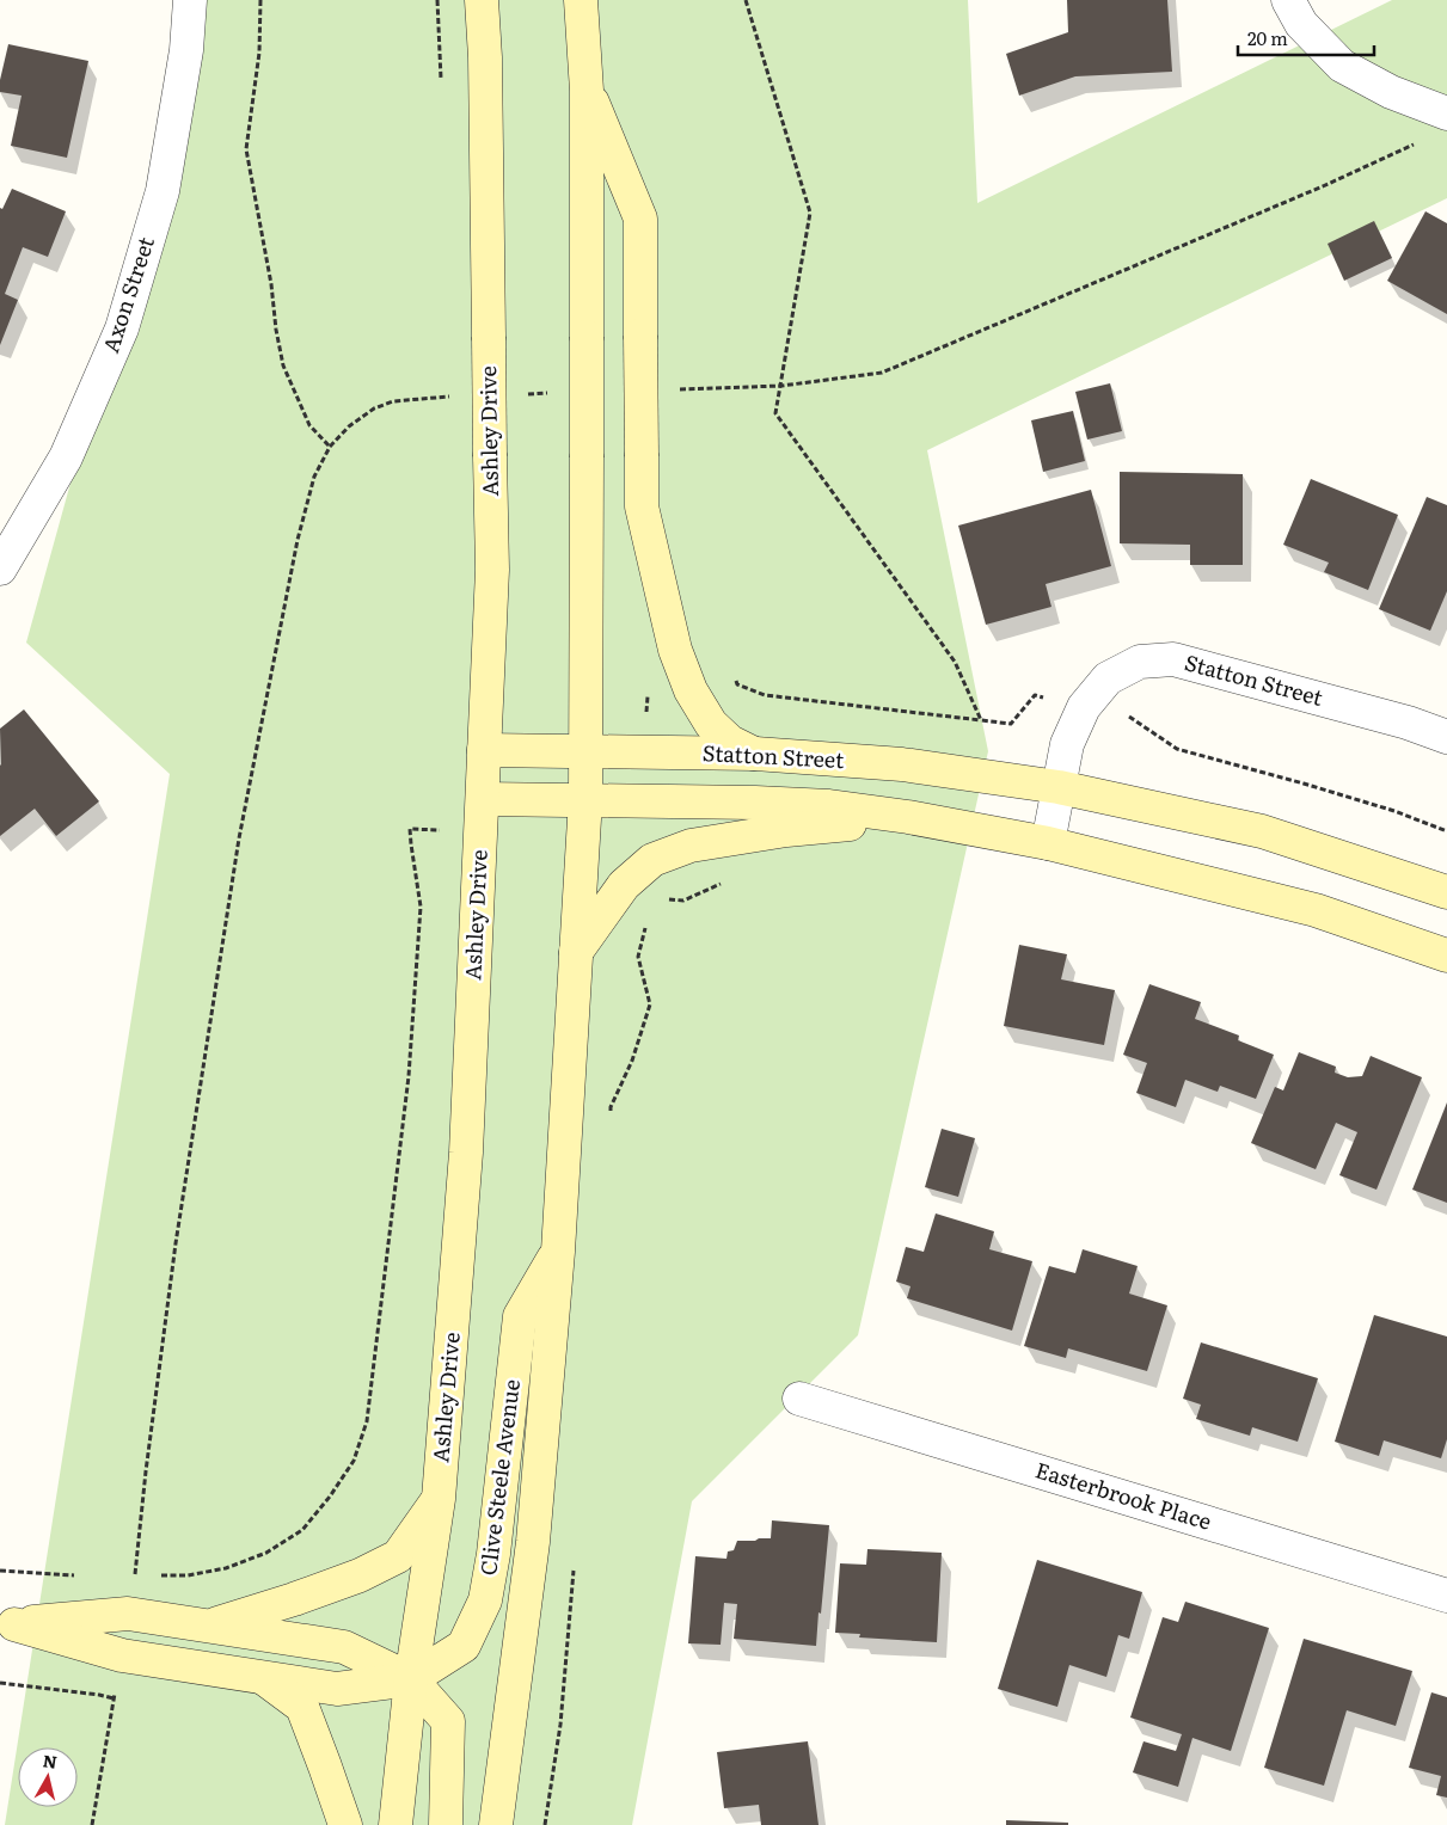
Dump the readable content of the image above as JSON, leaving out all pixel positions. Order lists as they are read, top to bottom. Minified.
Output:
{"streets":{"main road":["Ashley Drive","Statton Street","Clive Steele Avenue"],"street":["Axon Street","Easterbrook Place"]},"crossings":[["Ashley Drive","Statton Street"],["Ashley Drive","Clive Steele Avenue"]],"scale_bar":"20 m","north":"top"}
